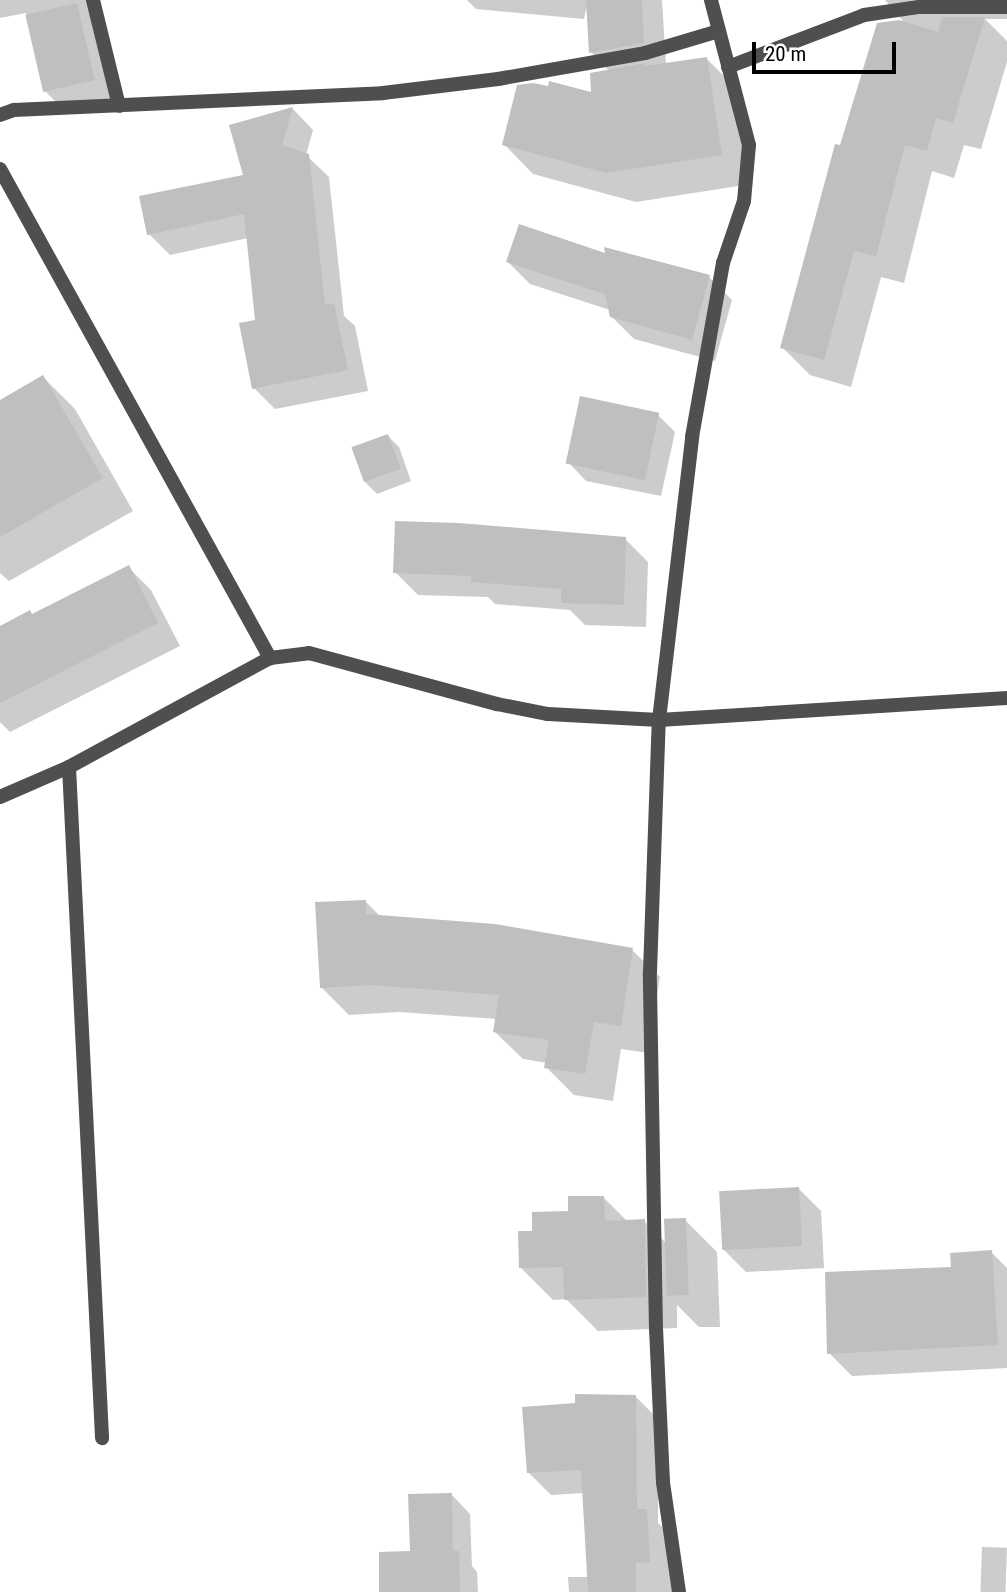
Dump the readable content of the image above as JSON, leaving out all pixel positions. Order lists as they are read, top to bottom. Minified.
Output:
{"scale_bar":"20 m"}
